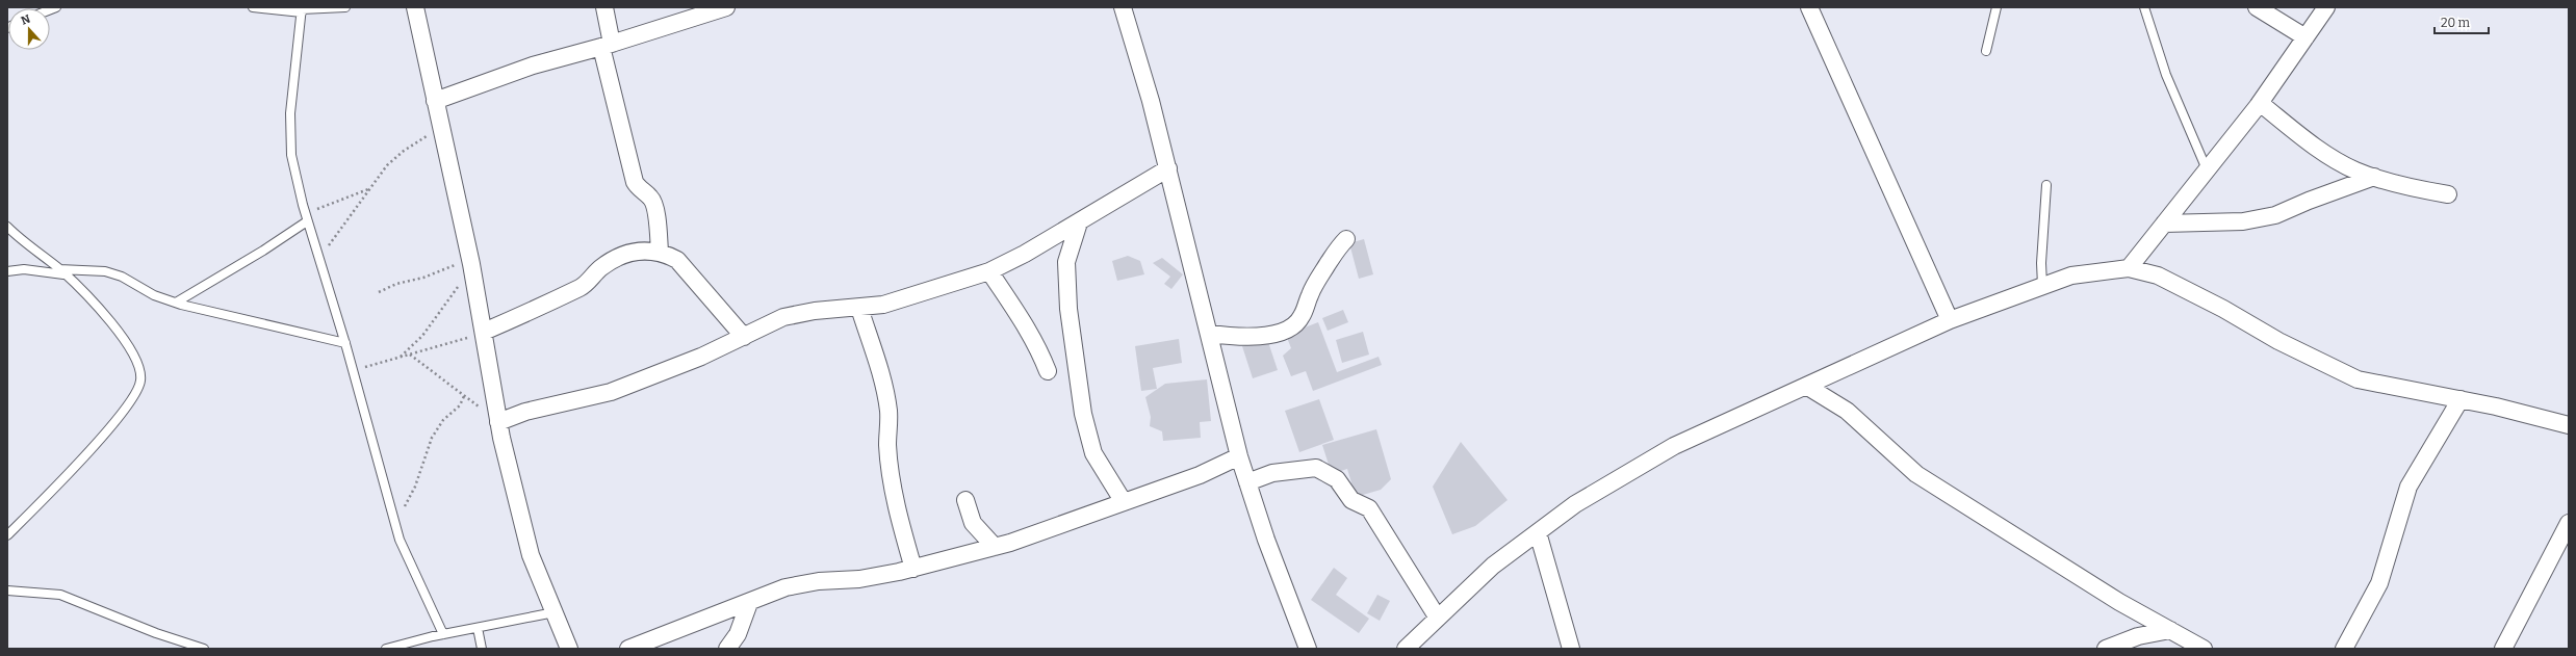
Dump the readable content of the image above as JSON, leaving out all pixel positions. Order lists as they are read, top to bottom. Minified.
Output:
{"scale_bar":"20 m","north":"top"}
